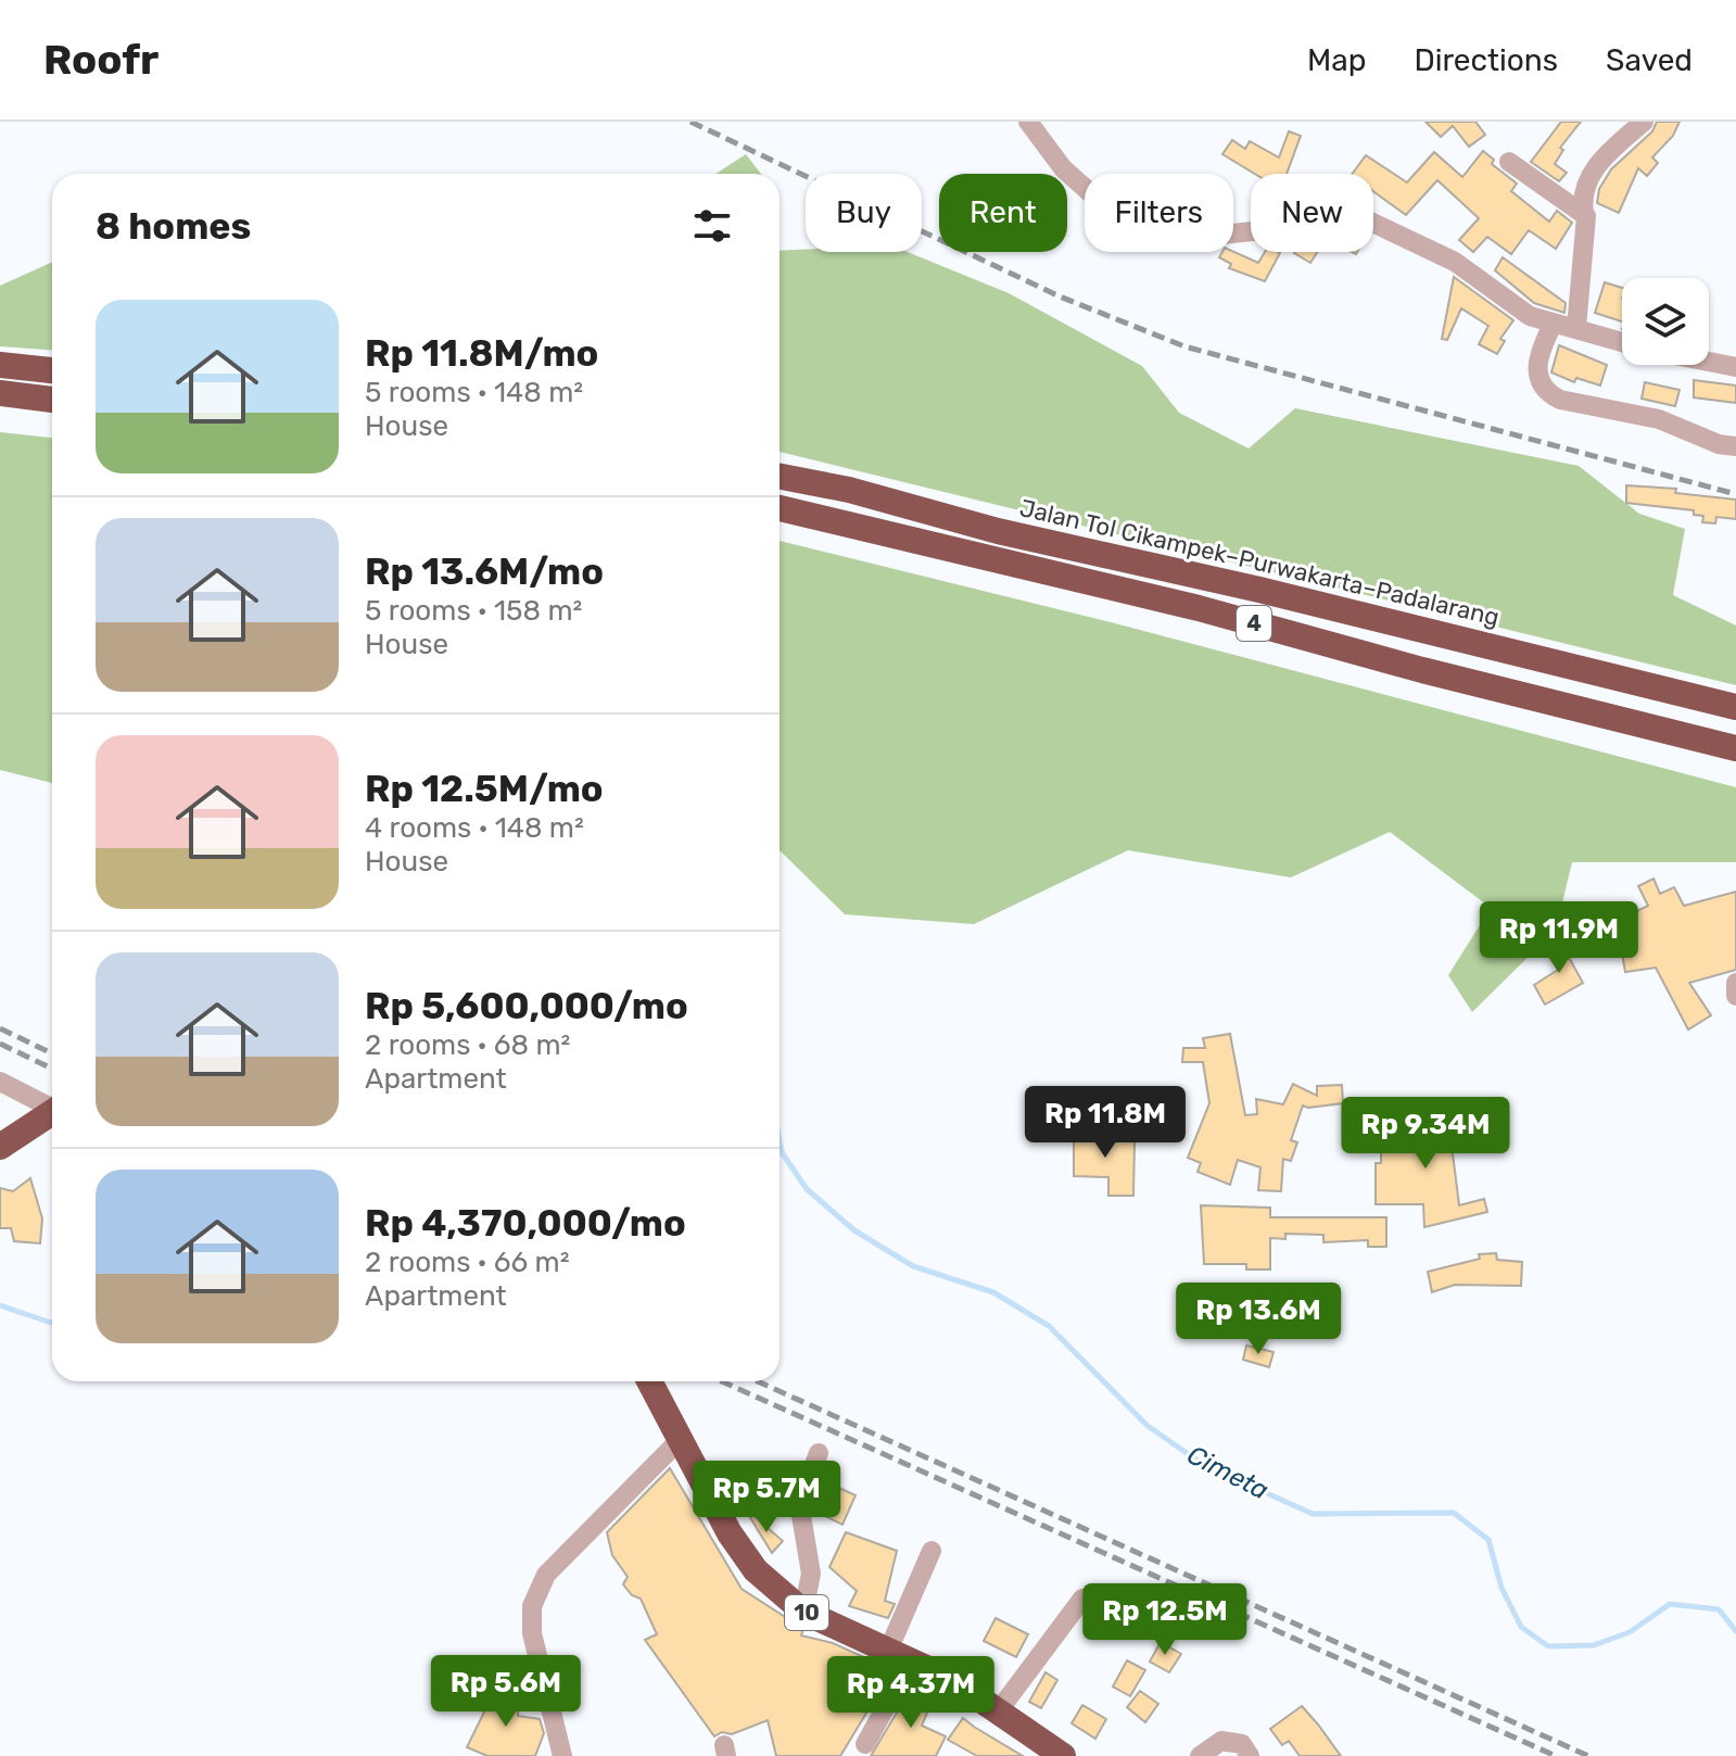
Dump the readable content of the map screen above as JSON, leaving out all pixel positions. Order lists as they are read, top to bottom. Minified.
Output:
{"streets":{"highway":["Jalan Tol Cikampek–Purwakarta–Padalarang","4","10"]},"water":["Cimeta"],"page":{"header":"Roofr","nav":["Map","Directions","Saved"],"chip":["Buy","Rent","Filters","New"],"heading":"8 homes","list":[{"name":"Rp 11.8M/mo","note":"5 rooms · 148 m² · House"},{"name":"Rp 13.6M/mo","note":"5 rooms · 158 m² · House"},{"name":"Rp 12.5M/mo","note":"4 rooms · 148 m² · House"},{"name":"Rp 5,600,000/mo","note":"2 rooms · 68 m² · Apartment"},{"name":"Rp 4,370,000/mo","note":"2 rooms · 66 m² · Apartment"}],"price":["Rp 11.9M","Rp 11.8M","Rp 9.34M","Rp 13.6M","Rp 5.7M","Rp 12.5M","Rp 5.6M","Rp 4.37M"]}}
